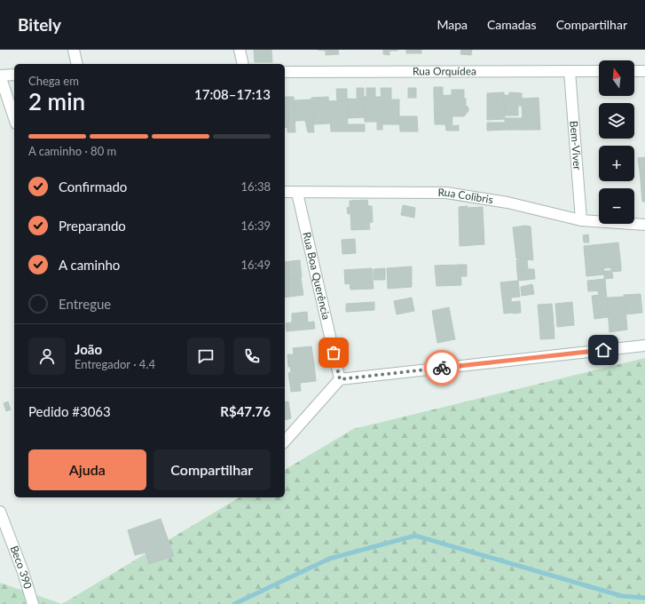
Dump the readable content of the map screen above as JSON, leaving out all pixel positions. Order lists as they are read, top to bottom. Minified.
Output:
{"streets":{"street":["Rua Orquídea","Bem-Viver","Rua Colibris","Rua Boa Querência","Beco 390"]},"crossings":[["Rua Orquídea","Bem-Viver"],["Bem-Viver","Rua Colibris"],["Rua Colibris","Rua Boa Querência"]],"north":"top","page":{"header":"Bitely","nav":["Mapa","Camadas","Compartilhar"],"map_buttons":["+","−"],"heading":["2 min","Chega em","17:08–17:13"],"panel":["João","Entregador · 4.4","Pedido #3063","R$47.76"],"bar":"A caminho · 80 m","list":[["Confirmado","16:38"],["Preparando","16:39"],["A caminho","16:49"],"Entregue"],"buttons":["Ajuda","Compartilhar"]}}
